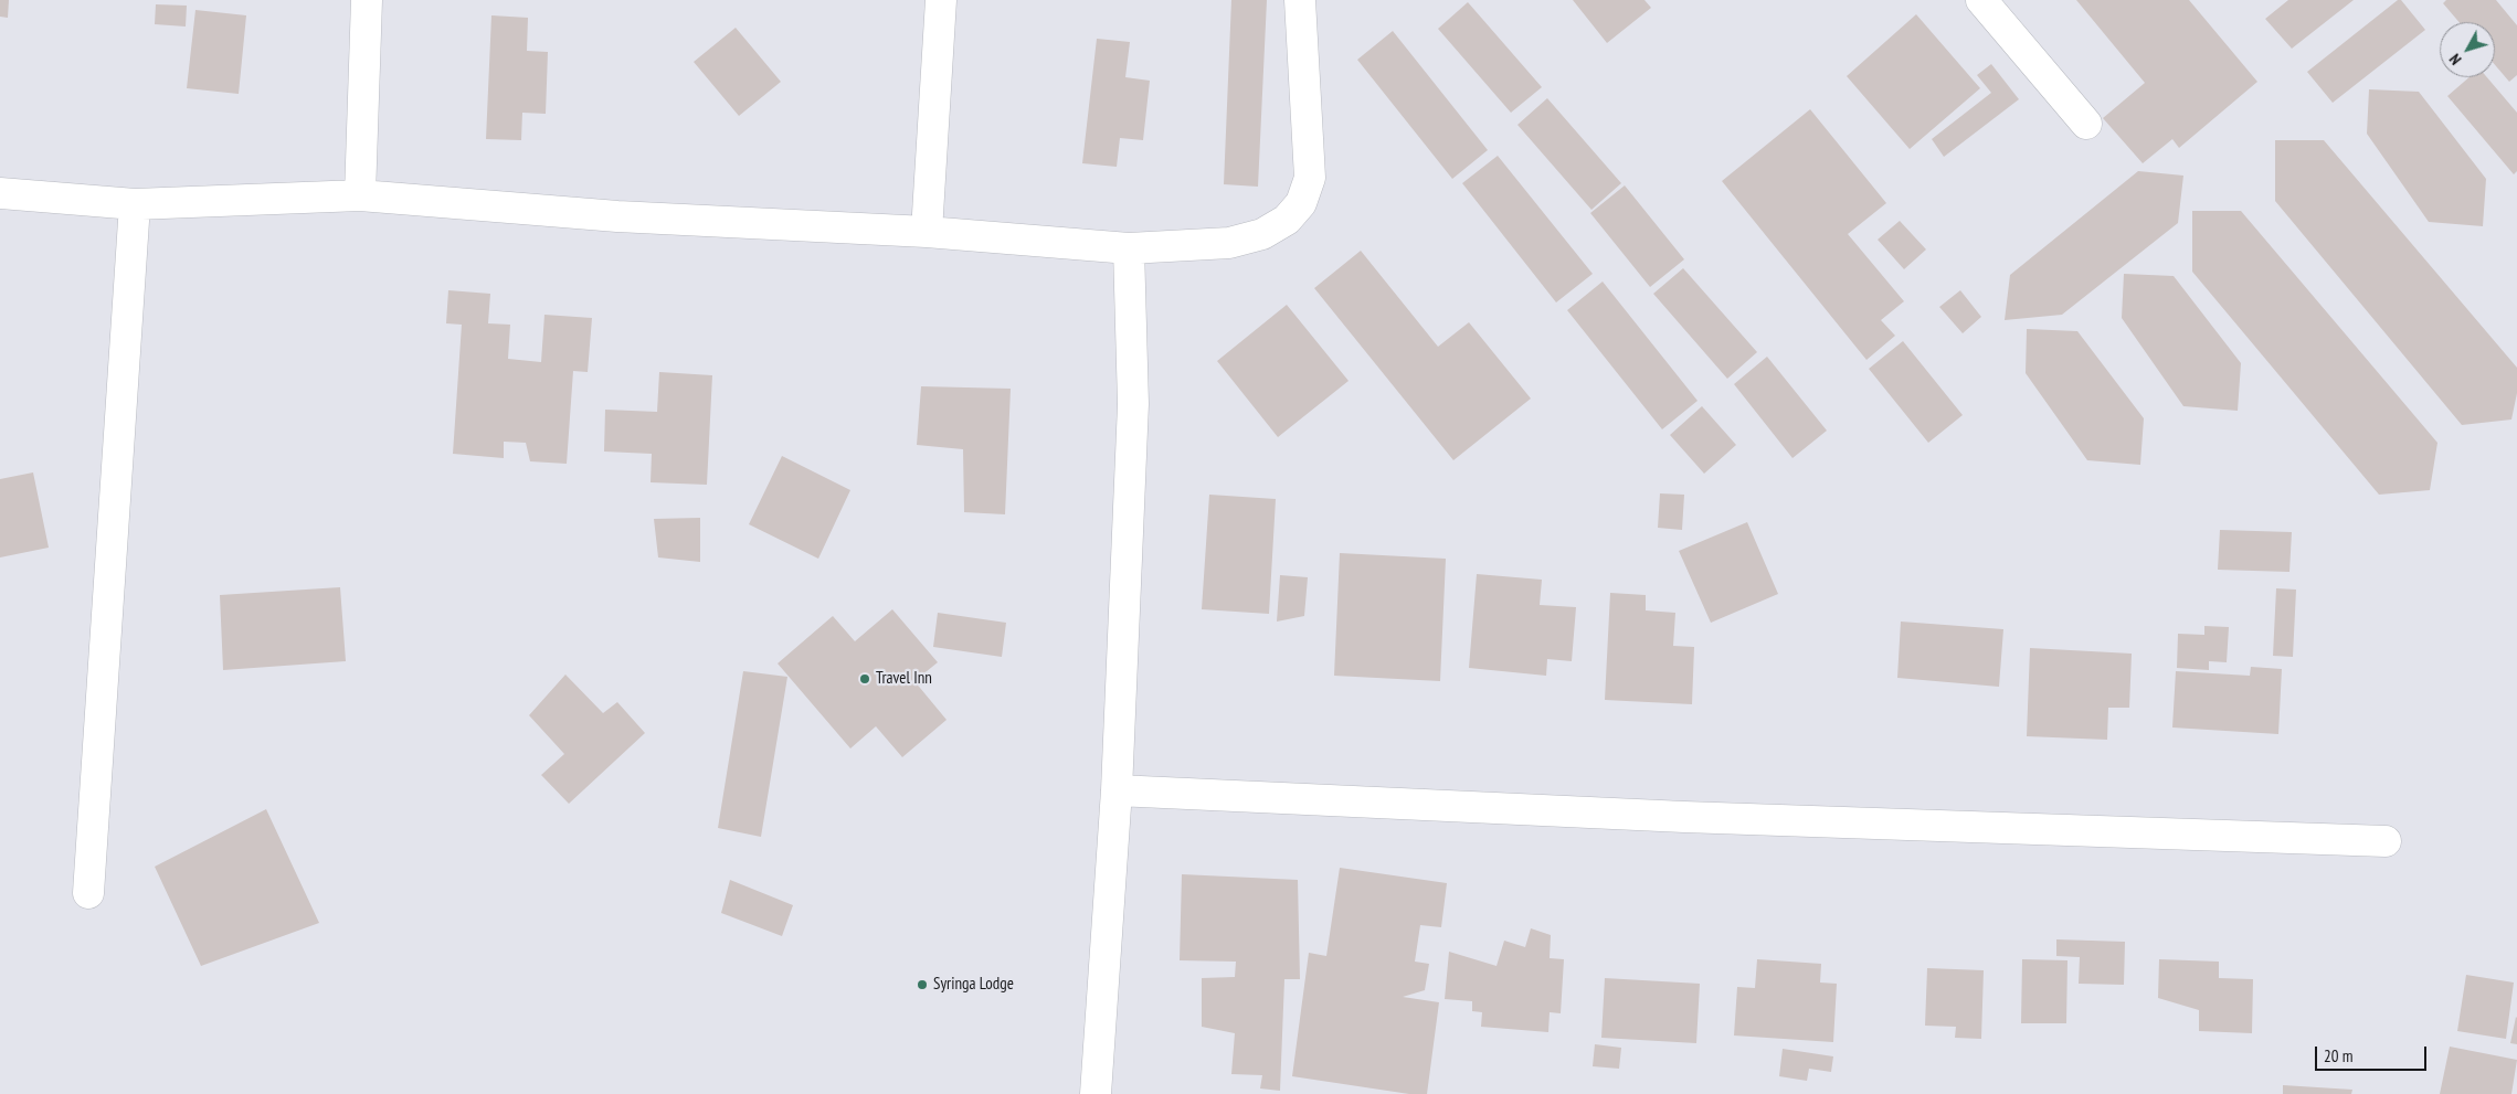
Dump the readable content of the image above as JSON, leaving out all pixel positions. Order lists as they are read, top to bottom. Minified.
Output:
{"places":["Travel Inn","Syringa Lodge"],"scale_bar":"20 m","north":"bottom left"}
